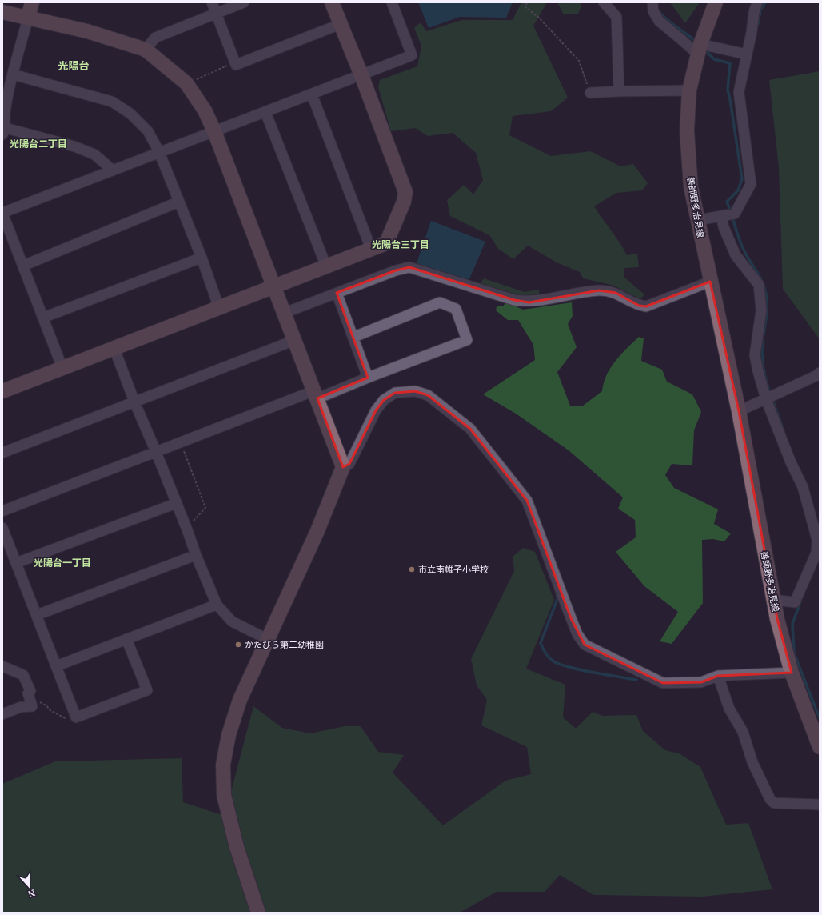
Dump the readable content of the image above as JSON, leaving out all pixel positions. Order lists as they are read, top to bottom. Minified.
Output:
{"streets":{"street":["善師野多治見線"]},"districts":["光陽台","光陽台二丁目","光陽台三丁目","光陽台一丁目"],"places":["市立南帷子小学校","かたびら第二幼稚園"],"north":"bottom"}
